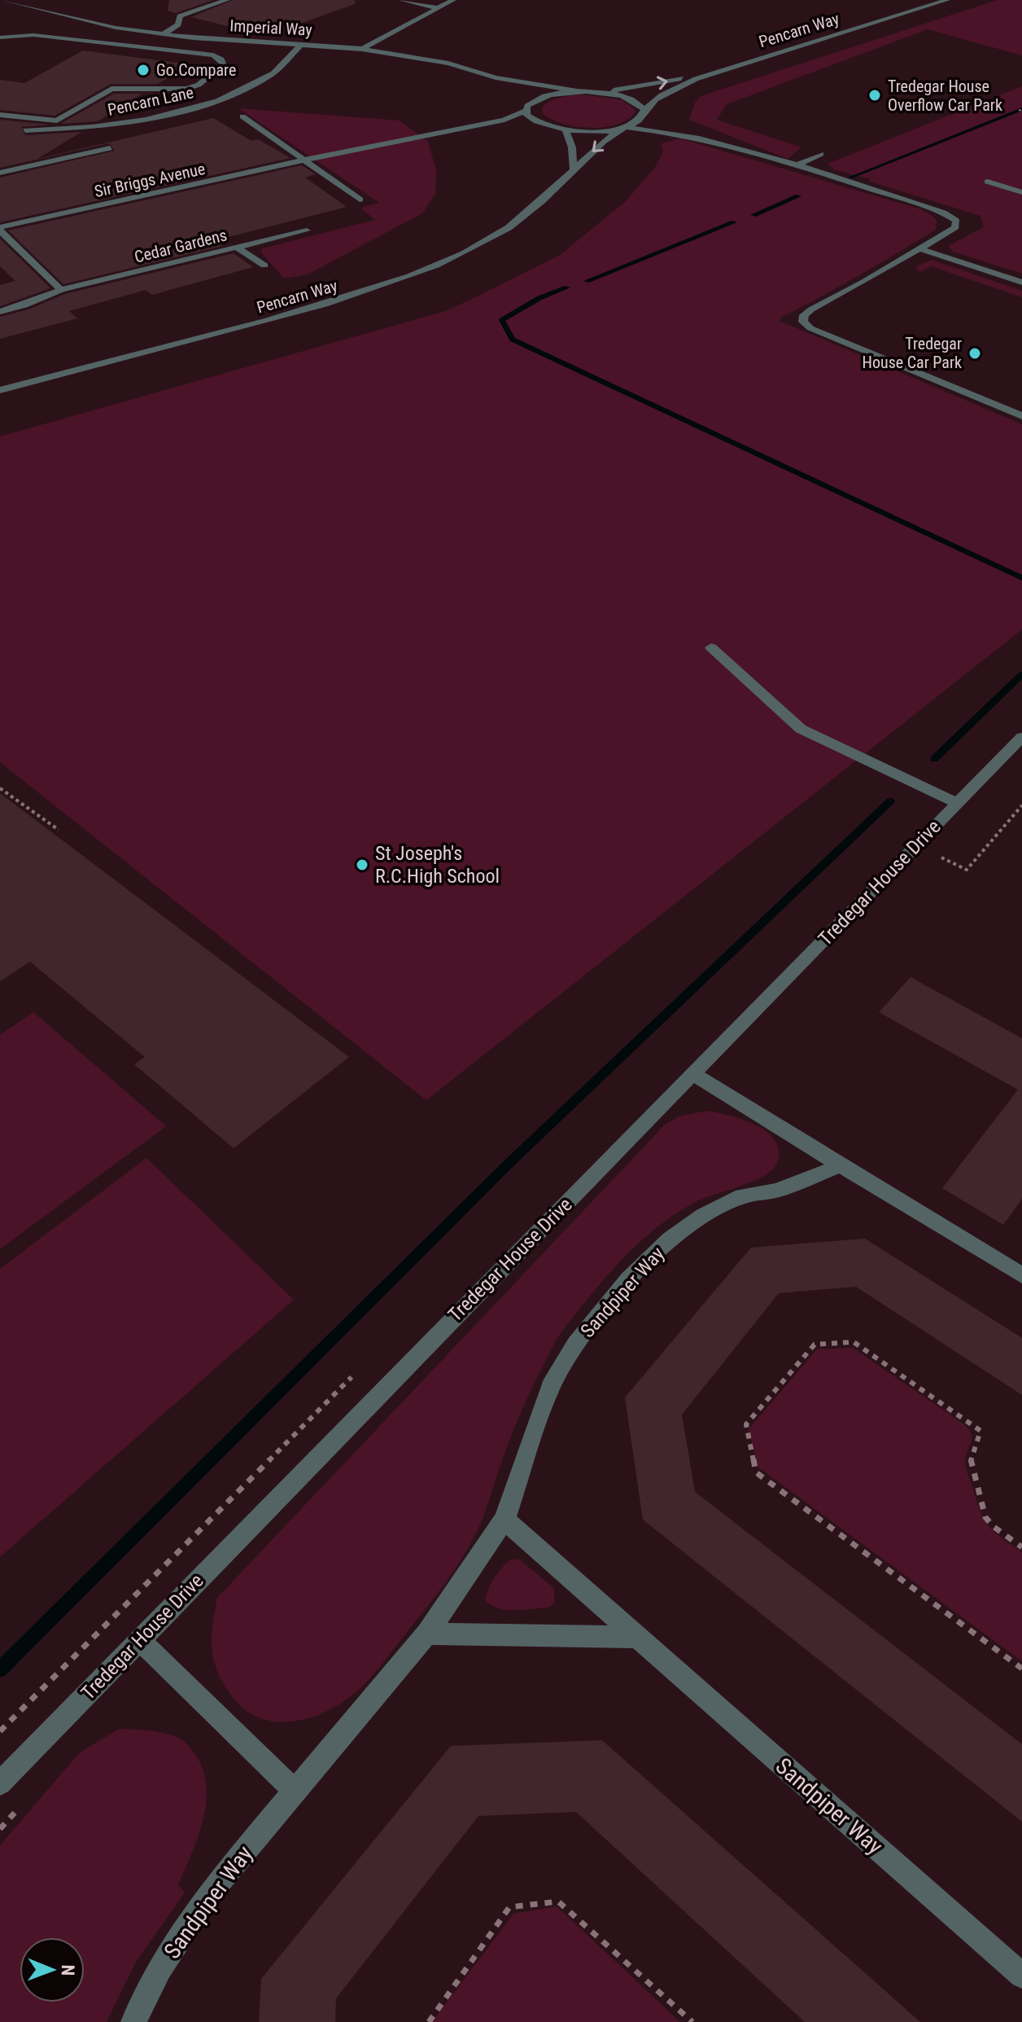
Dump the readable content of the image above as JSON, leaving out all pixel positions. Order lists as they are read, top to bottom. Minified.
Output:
{"streets":{"street":["Imperial Way","Pencarn Way","Pencarn Lane","Sir Briggs Avenue","Cedar Gardens","Tredegar House Drive","Sandpiper Way"]},"crossings":[["Imperial Way","Pencarn Lane"],["Imperial Way","Sir Briggs Avenue"],["Pencarn Way","Sir Briggs Avenue"]],"places":["Go.Compare","Tredegar House Overflow Car Park","Tredegar House Car Park","St Joseph's R.C.High School"],"north":"right"}
